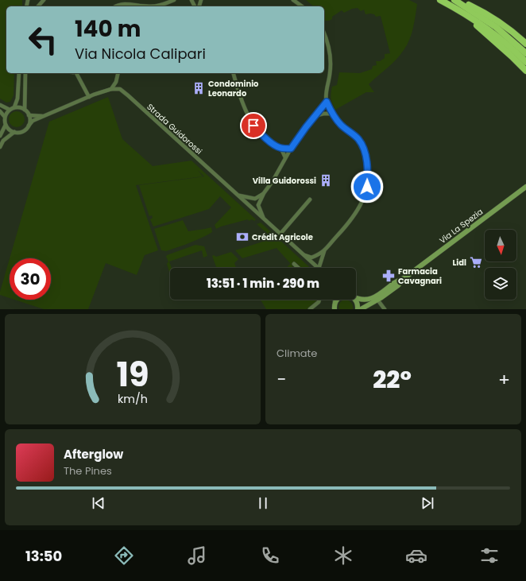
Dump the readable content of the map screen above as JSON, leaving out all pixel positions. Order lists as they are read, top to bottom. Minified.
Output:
{"streets":{"main road":["Via La Spezia"],"street":["Strada Guidorossi"]},"places":{"building":["Condominio Leonardo","Villa Guidorossi"],"bank":["Crédit Agricole"],"supermarket":["Lidl"],"pharmacy":["Farmacia Cavagnari"]},"north":"bottom","page":{"turn":["140 m","Via Nicola Calipari"],"limit":"30","trip":"13:51 · 1 min · 290 m","tile":"Climate","heat":["−","22°","+"],"song":["Afterglow","The Pines"],"tabs":"13:50","gauge":["19","km/h"]}}
